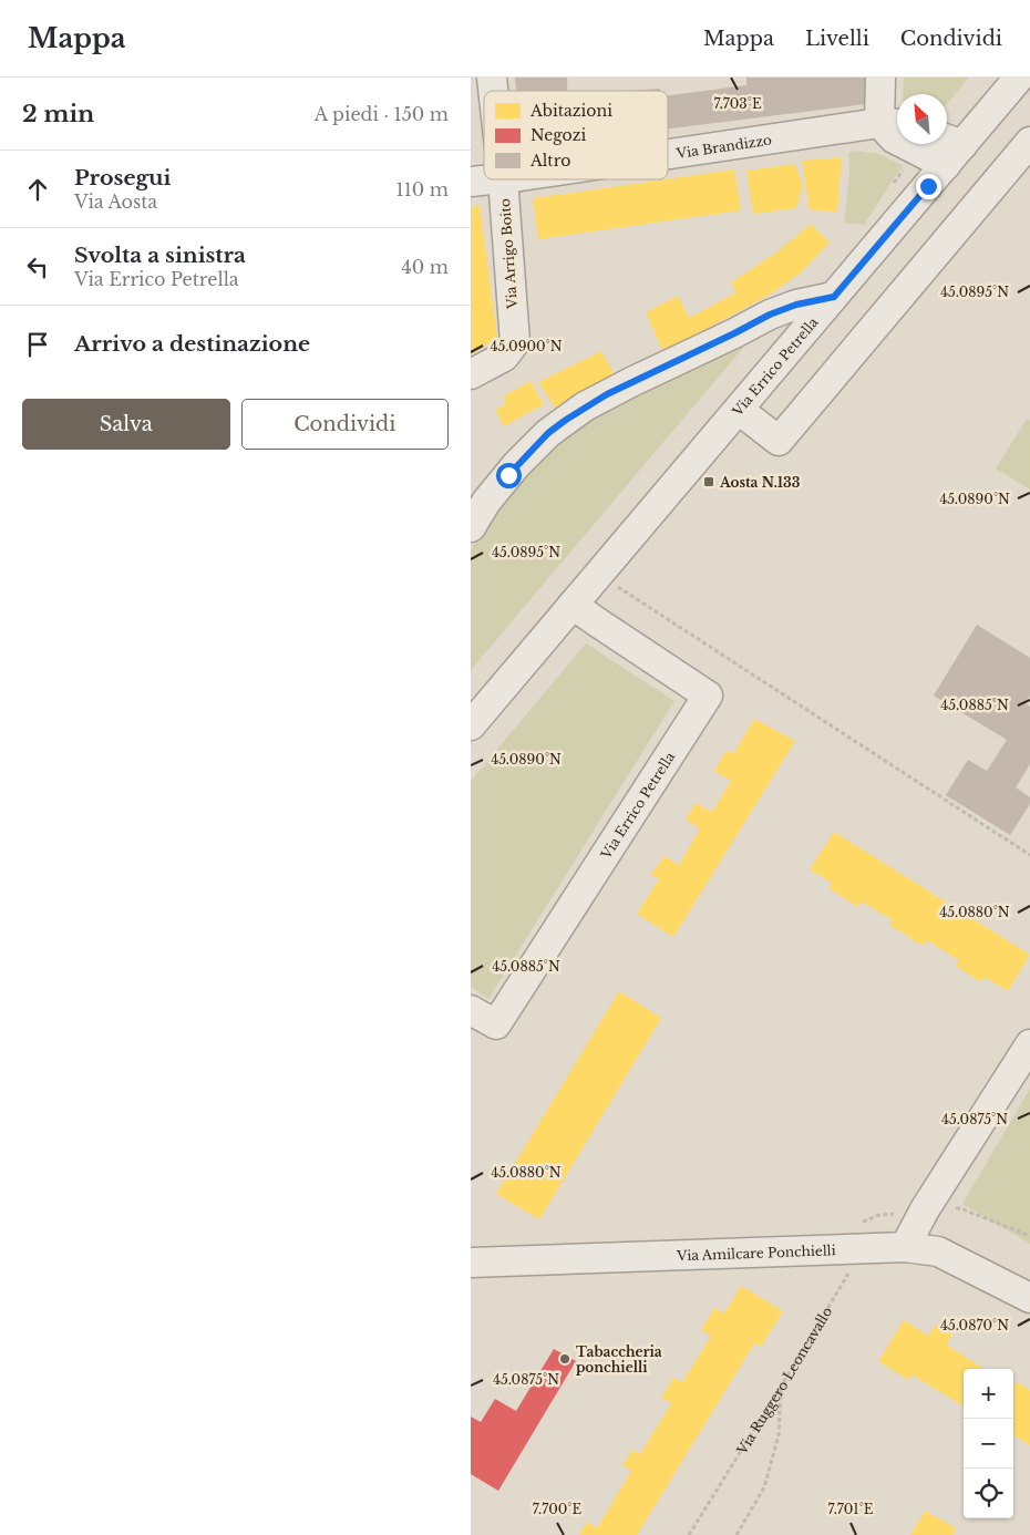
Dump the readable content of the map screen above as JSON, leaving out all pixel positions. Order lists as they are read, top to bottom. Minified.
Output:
{"streets":{"street":["Via Brandizzo","Via Arrigo Boito","Via Errico Petrella","Via Amilcare Ponchielli"],"path":["Via Ruggero Leoncavallo"]},"crossings":[["Via Amilcare Ponchielli","Via Ruggero Leoncavallo"]],"places":{"transit":["Aosta N.133"],"other":["Tabaccheria ponchielli"]},"legend":["Abitazioni","Negozi","Altro"],"north":"top left","page":{"header":"Mappa","nav":["Mappa","Livelli","Condividi"],"heading":["2 min","A piedi · 150 m"],"list":[["Prosegui","Via Aosta","110 m"],["Svolta a sinistra","Via Errico Petrella","40 m"],"Arrivo a destinazione"],"buttons":["Salva","Condividi"],"map_buttons":["+","−"]},"coordinates":["7.703°E","45.0895°N","45.0900°N","45.0890°N","45.0885°N","45.0880°N","45.0875°N","45.0870°N","7.700°E","7.701°E"]}
